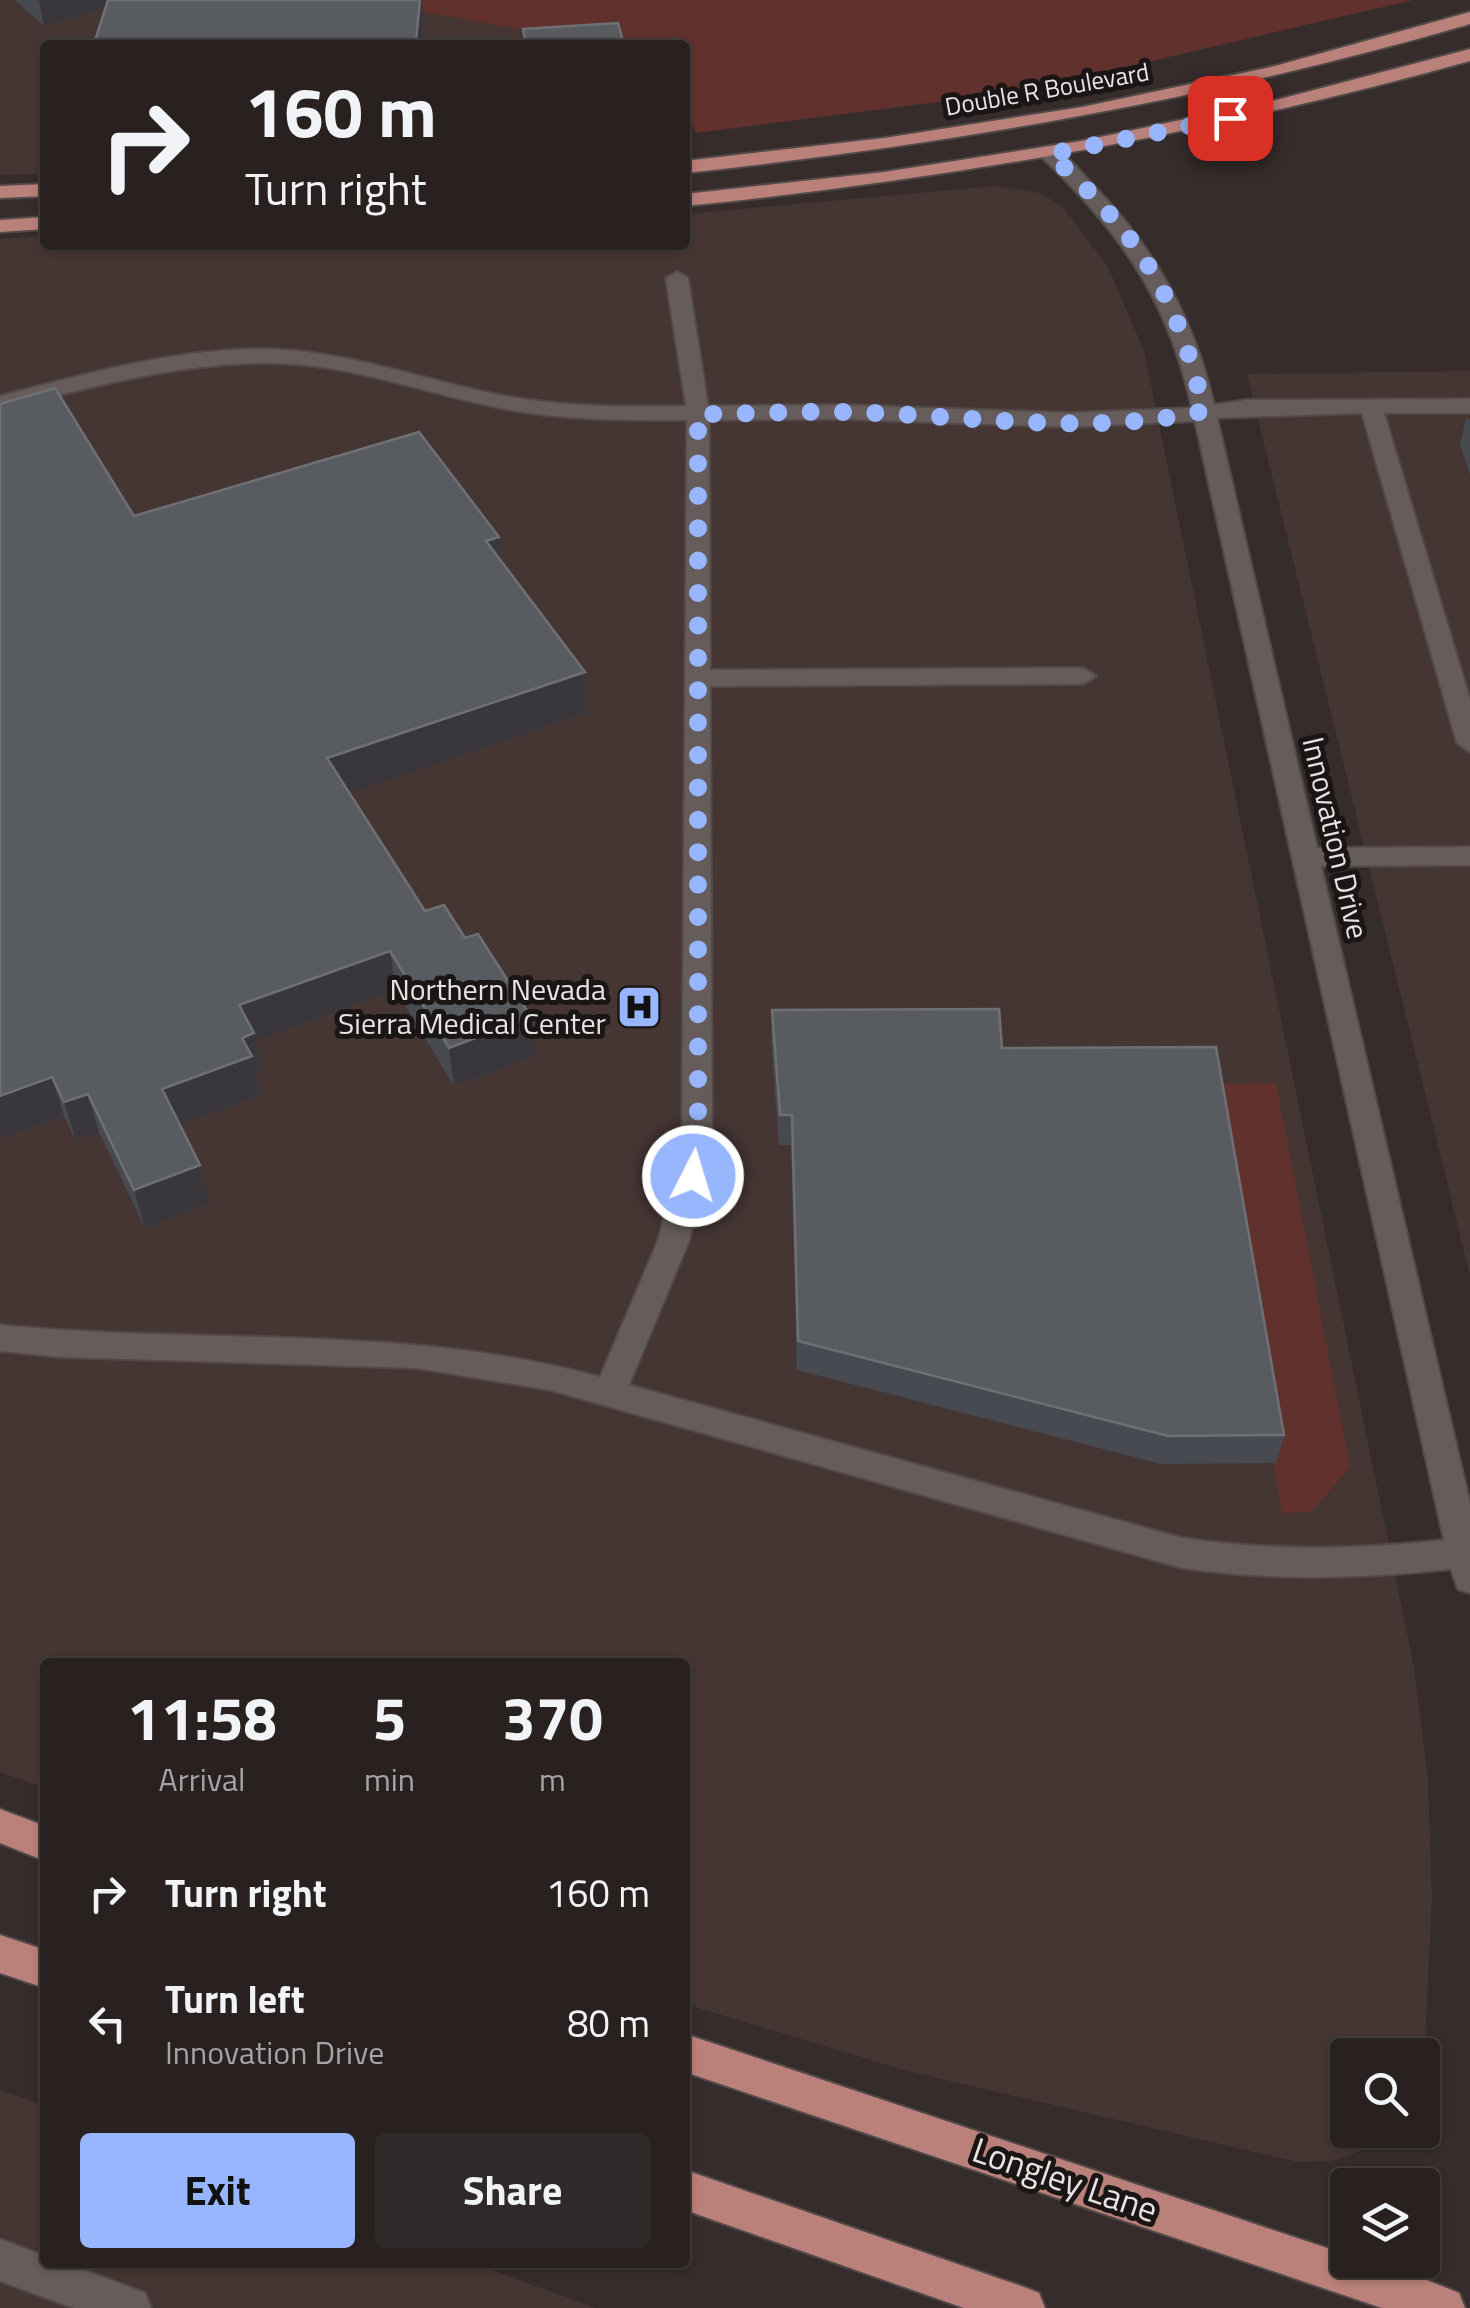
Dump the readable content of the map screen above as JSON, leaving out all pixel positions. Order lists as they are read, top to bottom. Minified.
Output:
{"streets":{"main road":["Double R Boulevard","Longley Lane"],"street":["Innovation Drive"]},"places":{"hospital":["Northern Nevada Sierra Medical Center"]},"page":{"turn":["160 m","Turn right"],"eta":["11:58","Arrival","5","min","370","m"],"list":[{"name":"Turn right","value":"160 m"},{"name":"Turn left","note":"Innovation Drive","value":"80 m"}],"buttons":["Exit","Share"]}}
